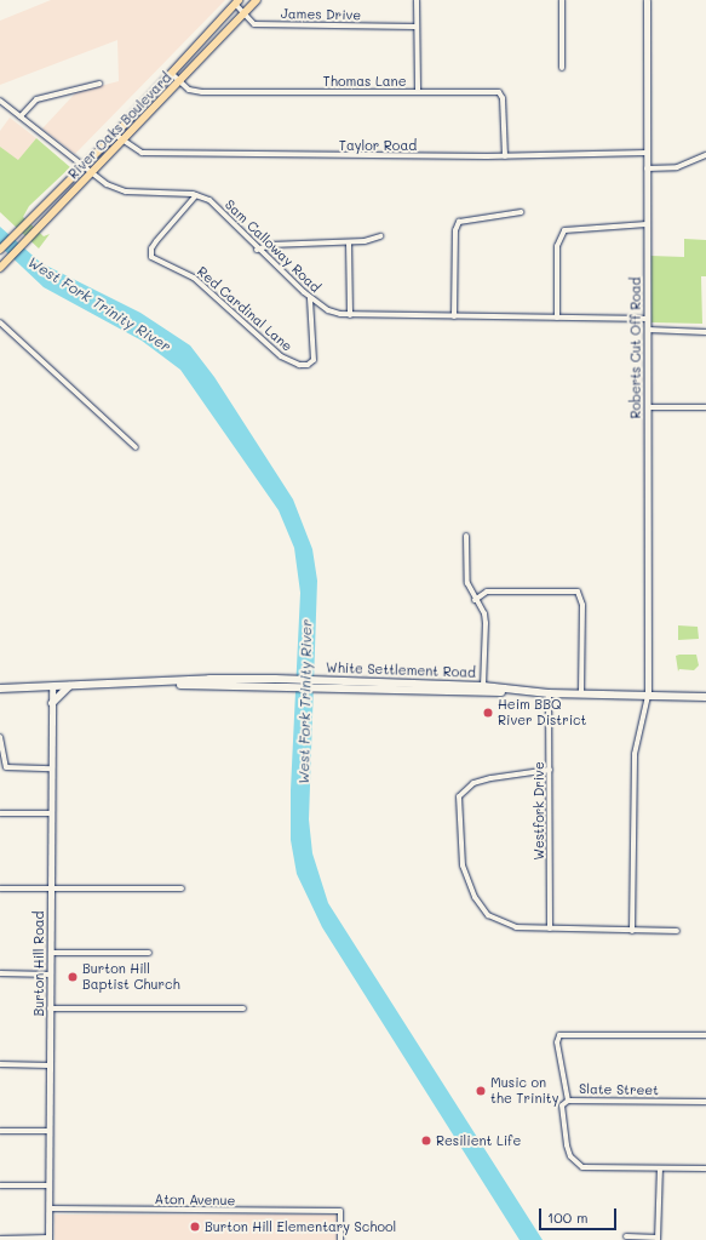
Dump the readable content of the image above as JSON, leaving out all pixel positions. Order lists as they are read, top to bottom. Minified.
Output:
{"streets":{"main road":["River Oaks Boulevard","White Settlement Road"],"street":["James Drive","Thomas Lane","Taylor Road","Sam Calloway Road","Red Cardinal Lane","Roberts Cut Off Road","Westfork Drive","Burton Hill Road","Slate Street","Aton Avenue"]},"crossings":[["James Drive","River Oaks Boulevard"],["Thomas Lane","River Oaks Boulevard"],["Thomas Lane","Taylor Road"],["River Oaks Boulevard","Taylor Road"],["River Oaks Boulevard","Sam Calloway Road"],["Taylor Road","Roberts Cut Off Road"],["Sam Calloway Road","Red Cardinal Lane"],["Sam Calloway Road","Roberts Cut Off Road"],["Roberts Cut Off Road","White Settlement Road"],["White Settlement Road","Westfork Drive"],["White Settlement Road","Burton Hill Road"],["Burton Hill Road","Aton Avenue"]],"water":["West Fork Trinity River"],"places":["Heim BBQ River District","Burton Hill Baptist Church","Music on the Trinity","Resilient Life","Burton Hill Elementary School"],"scale_bar":"100 m"}
